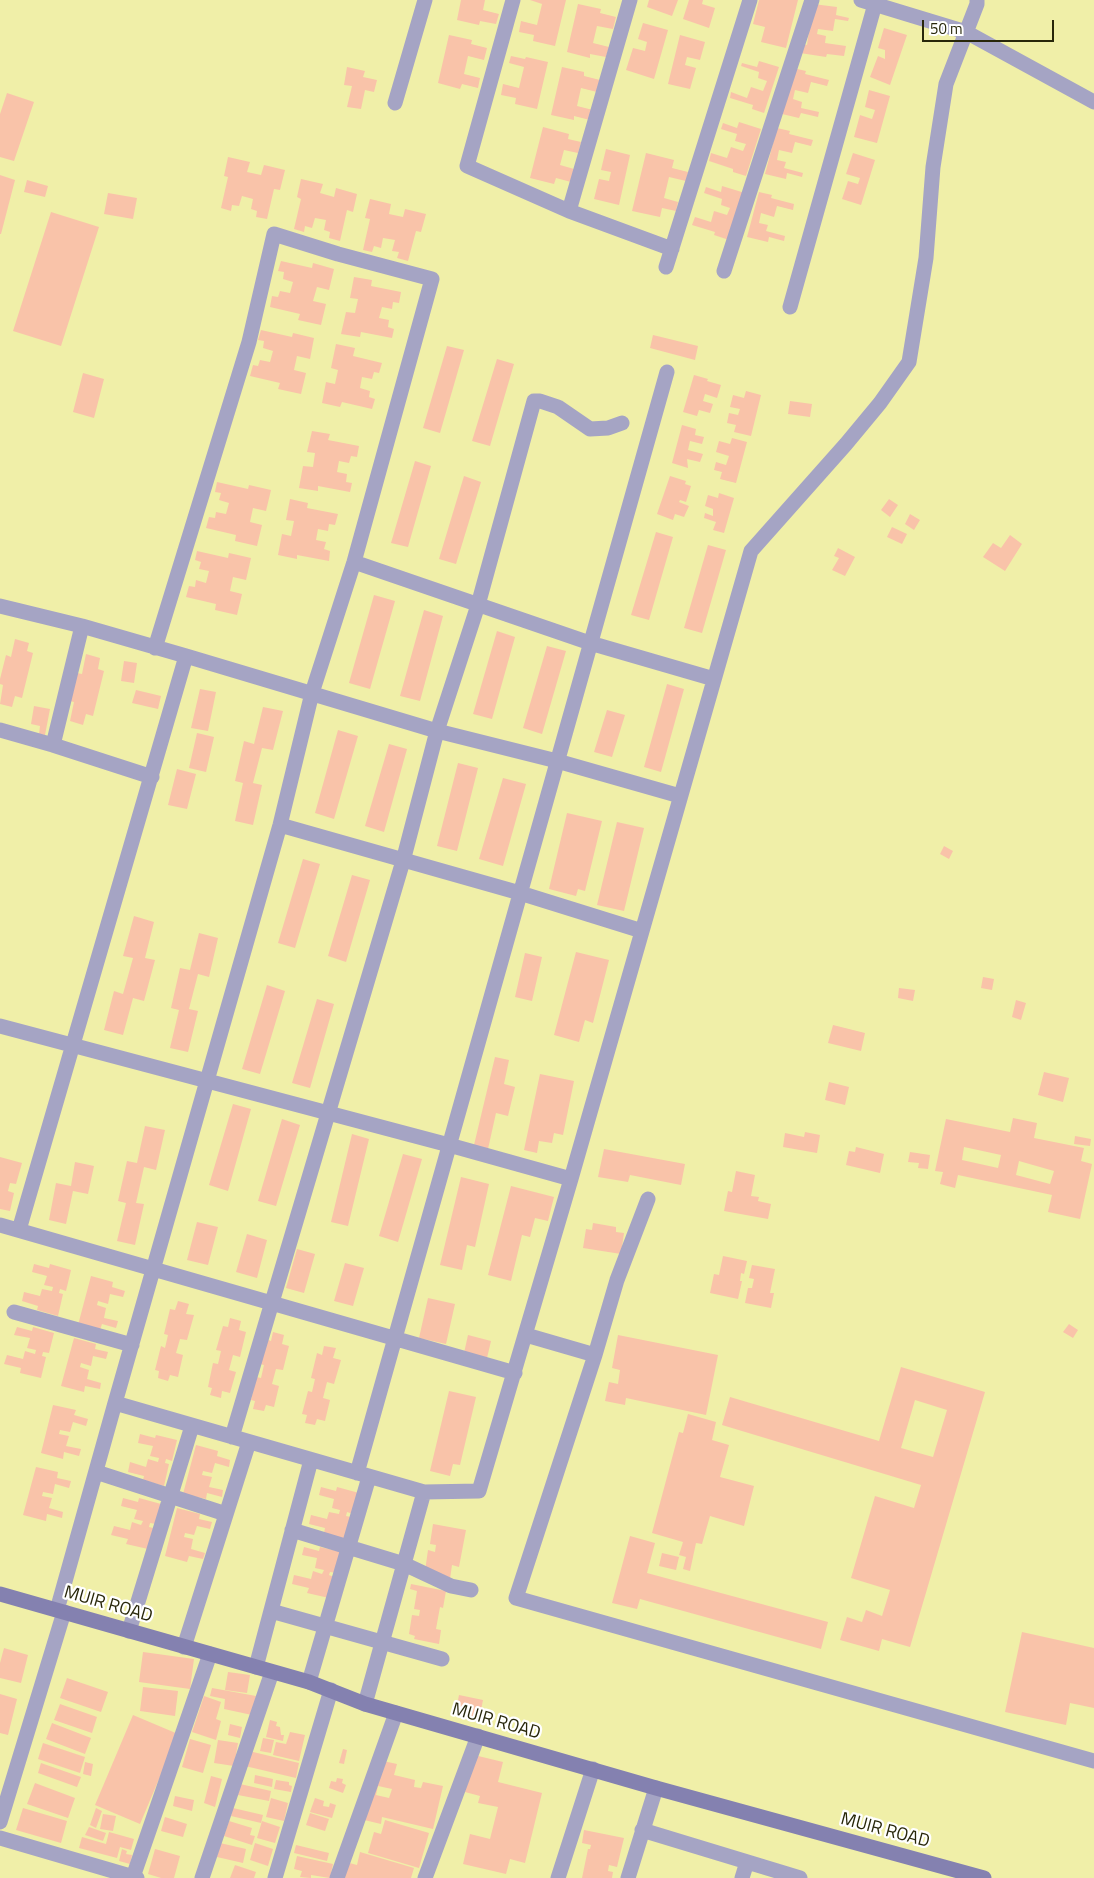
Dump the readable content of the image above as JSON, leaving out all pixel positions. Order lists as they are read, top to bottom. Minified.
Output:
{"streets":{"main road":["MUIR ROAD"]},"scale_bar":"50 m"}
